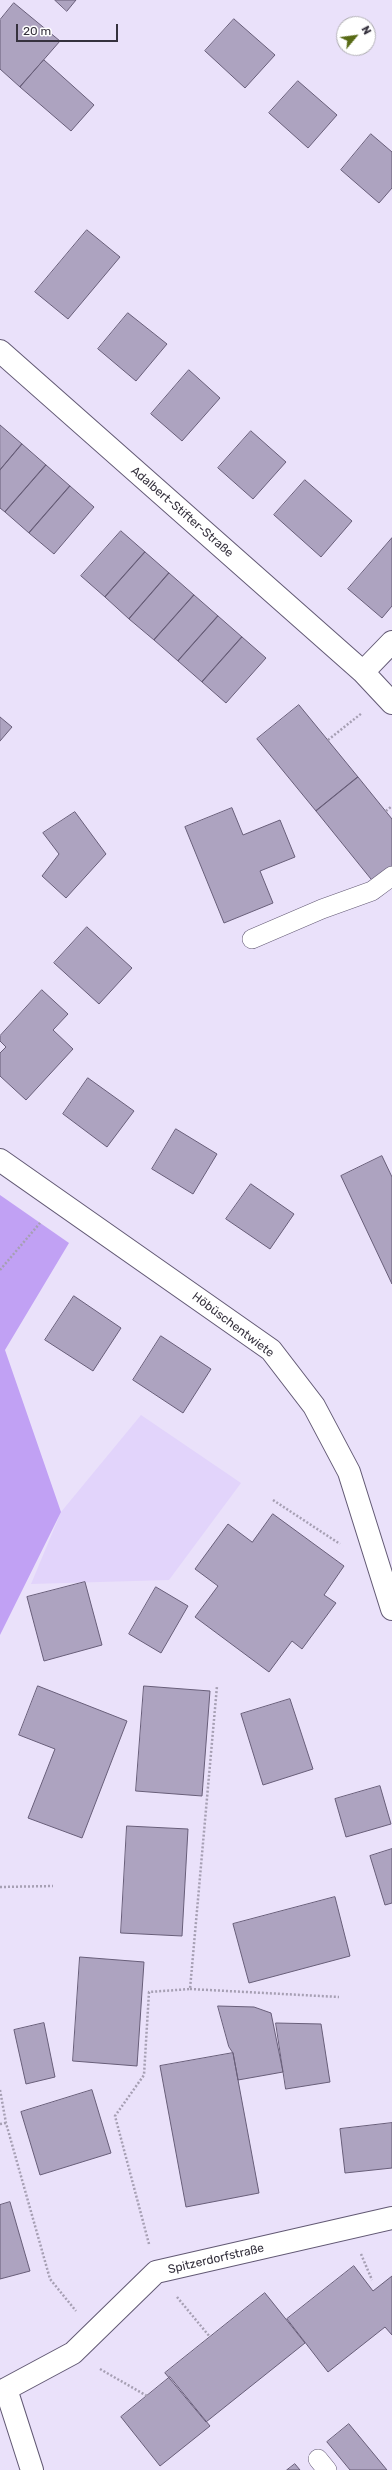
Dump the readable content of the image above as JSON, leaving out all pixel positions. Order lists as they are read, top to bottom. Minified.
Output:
{"streets":{"street":["Adalbert-Stifter-Straße","Höbüschentwiete","Spitzerdorfstraße"]},"scale_bar":"20 m","north":"top right"}
